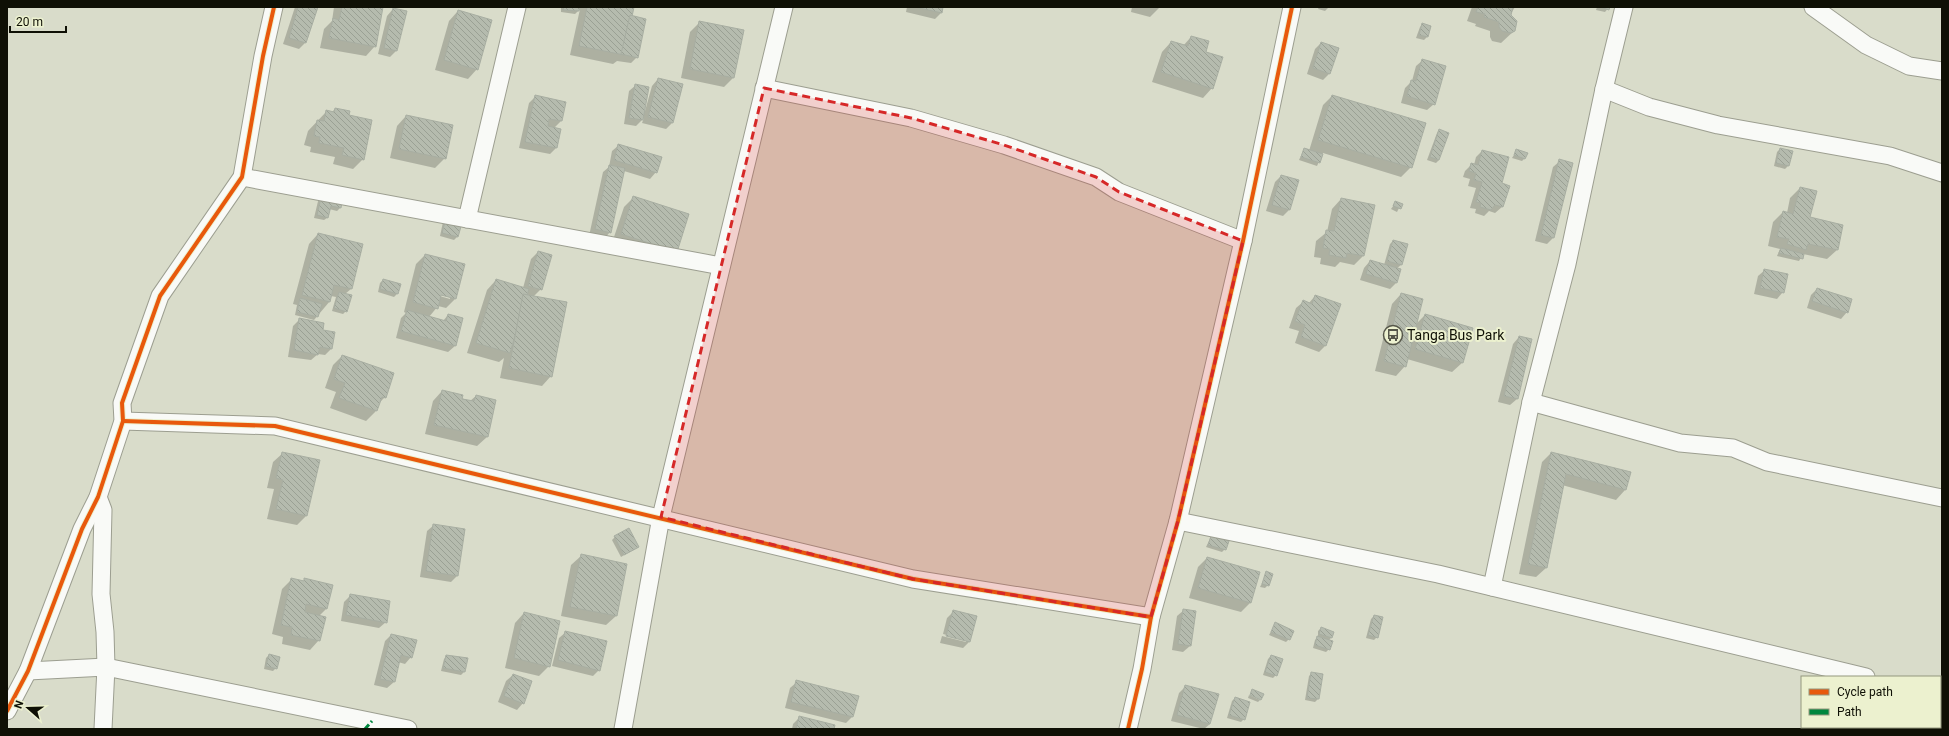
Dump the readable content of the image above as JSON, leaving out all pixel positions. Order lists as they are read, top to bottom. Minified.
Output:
{"places":{"bus stop":["Tanga Bus Park"]},"legend":["Cycle path","Path"],"scale_bar":"20 m","north":"left"}
